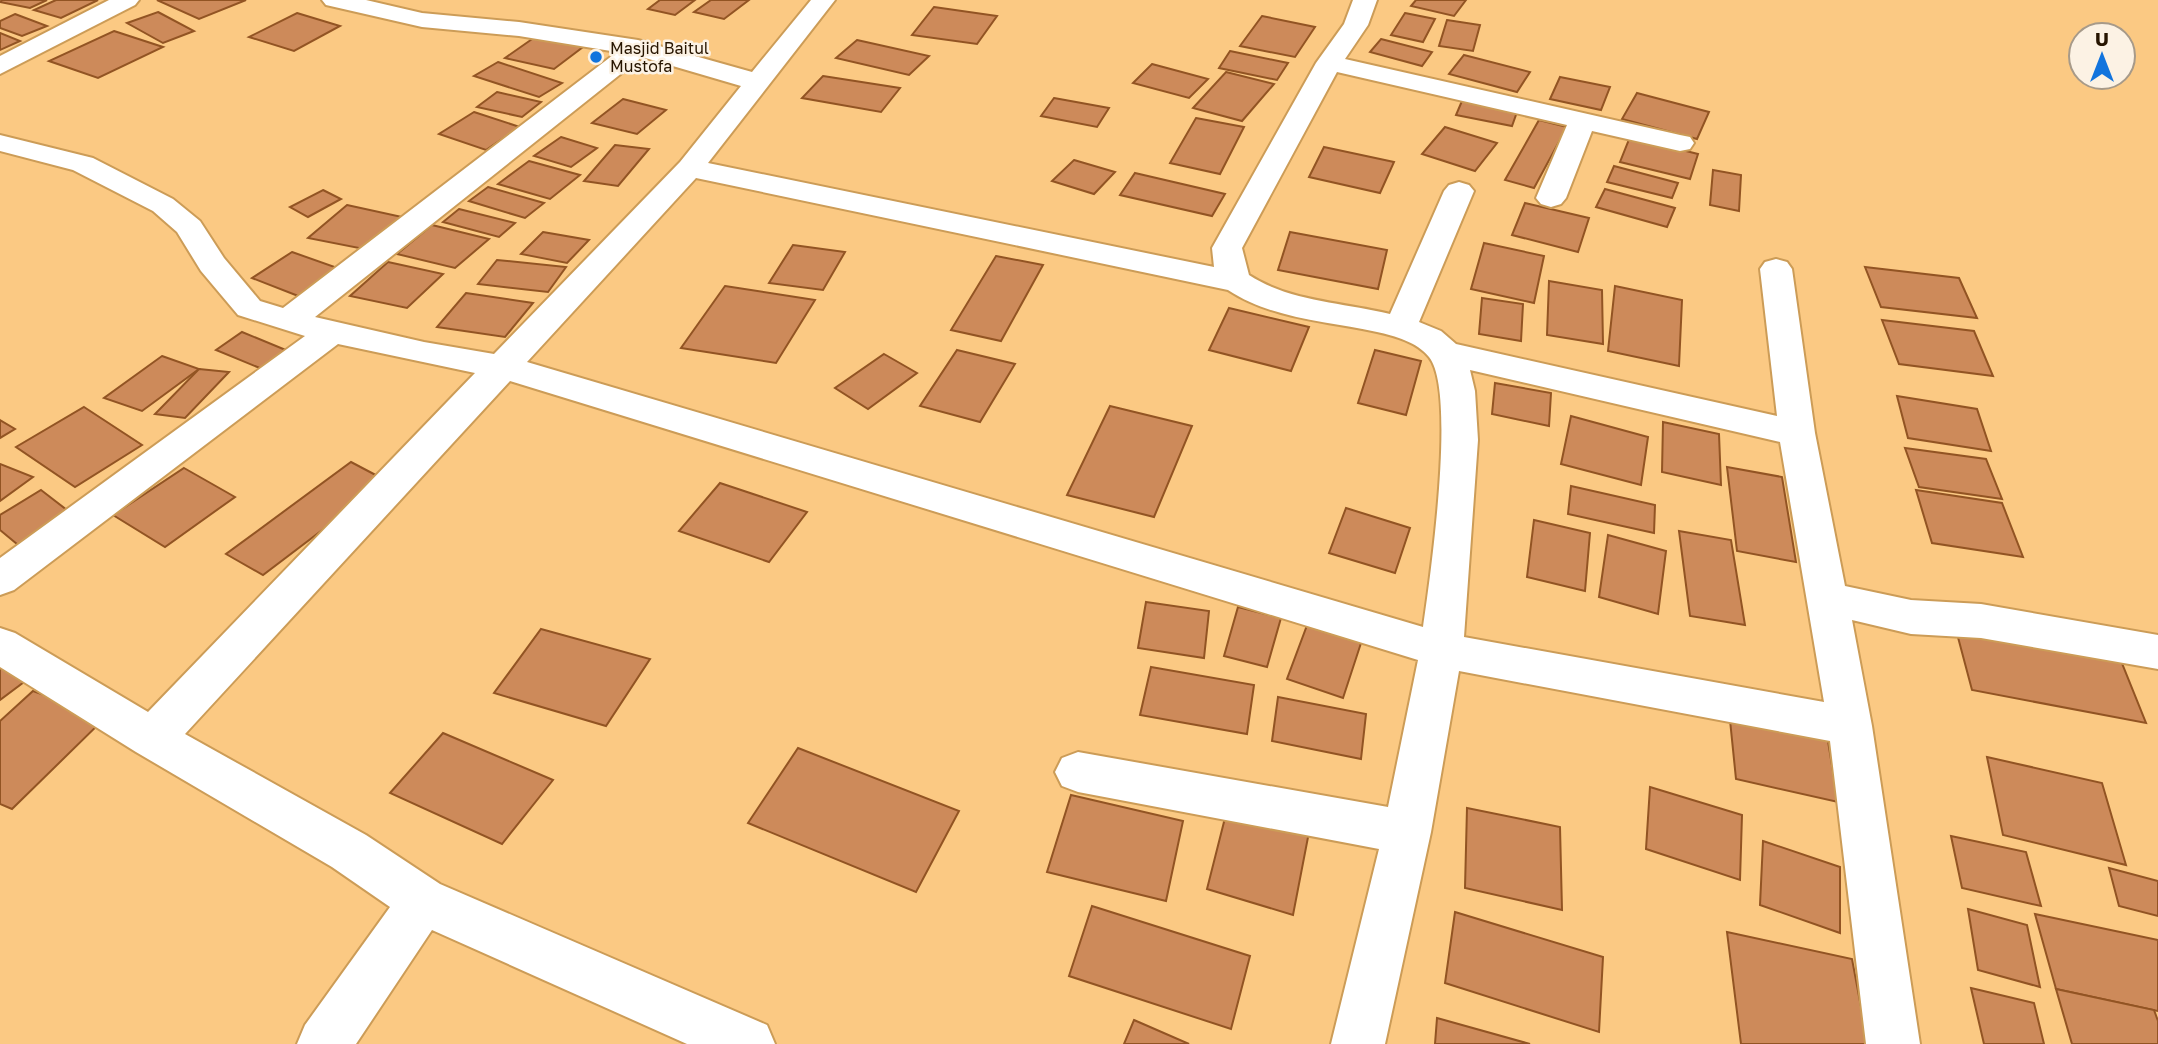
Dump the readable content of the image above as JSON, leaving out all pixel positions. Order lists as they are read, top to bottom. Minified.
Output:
{"places":["Masjid Baitul Mustofa"],"north":"top"}
